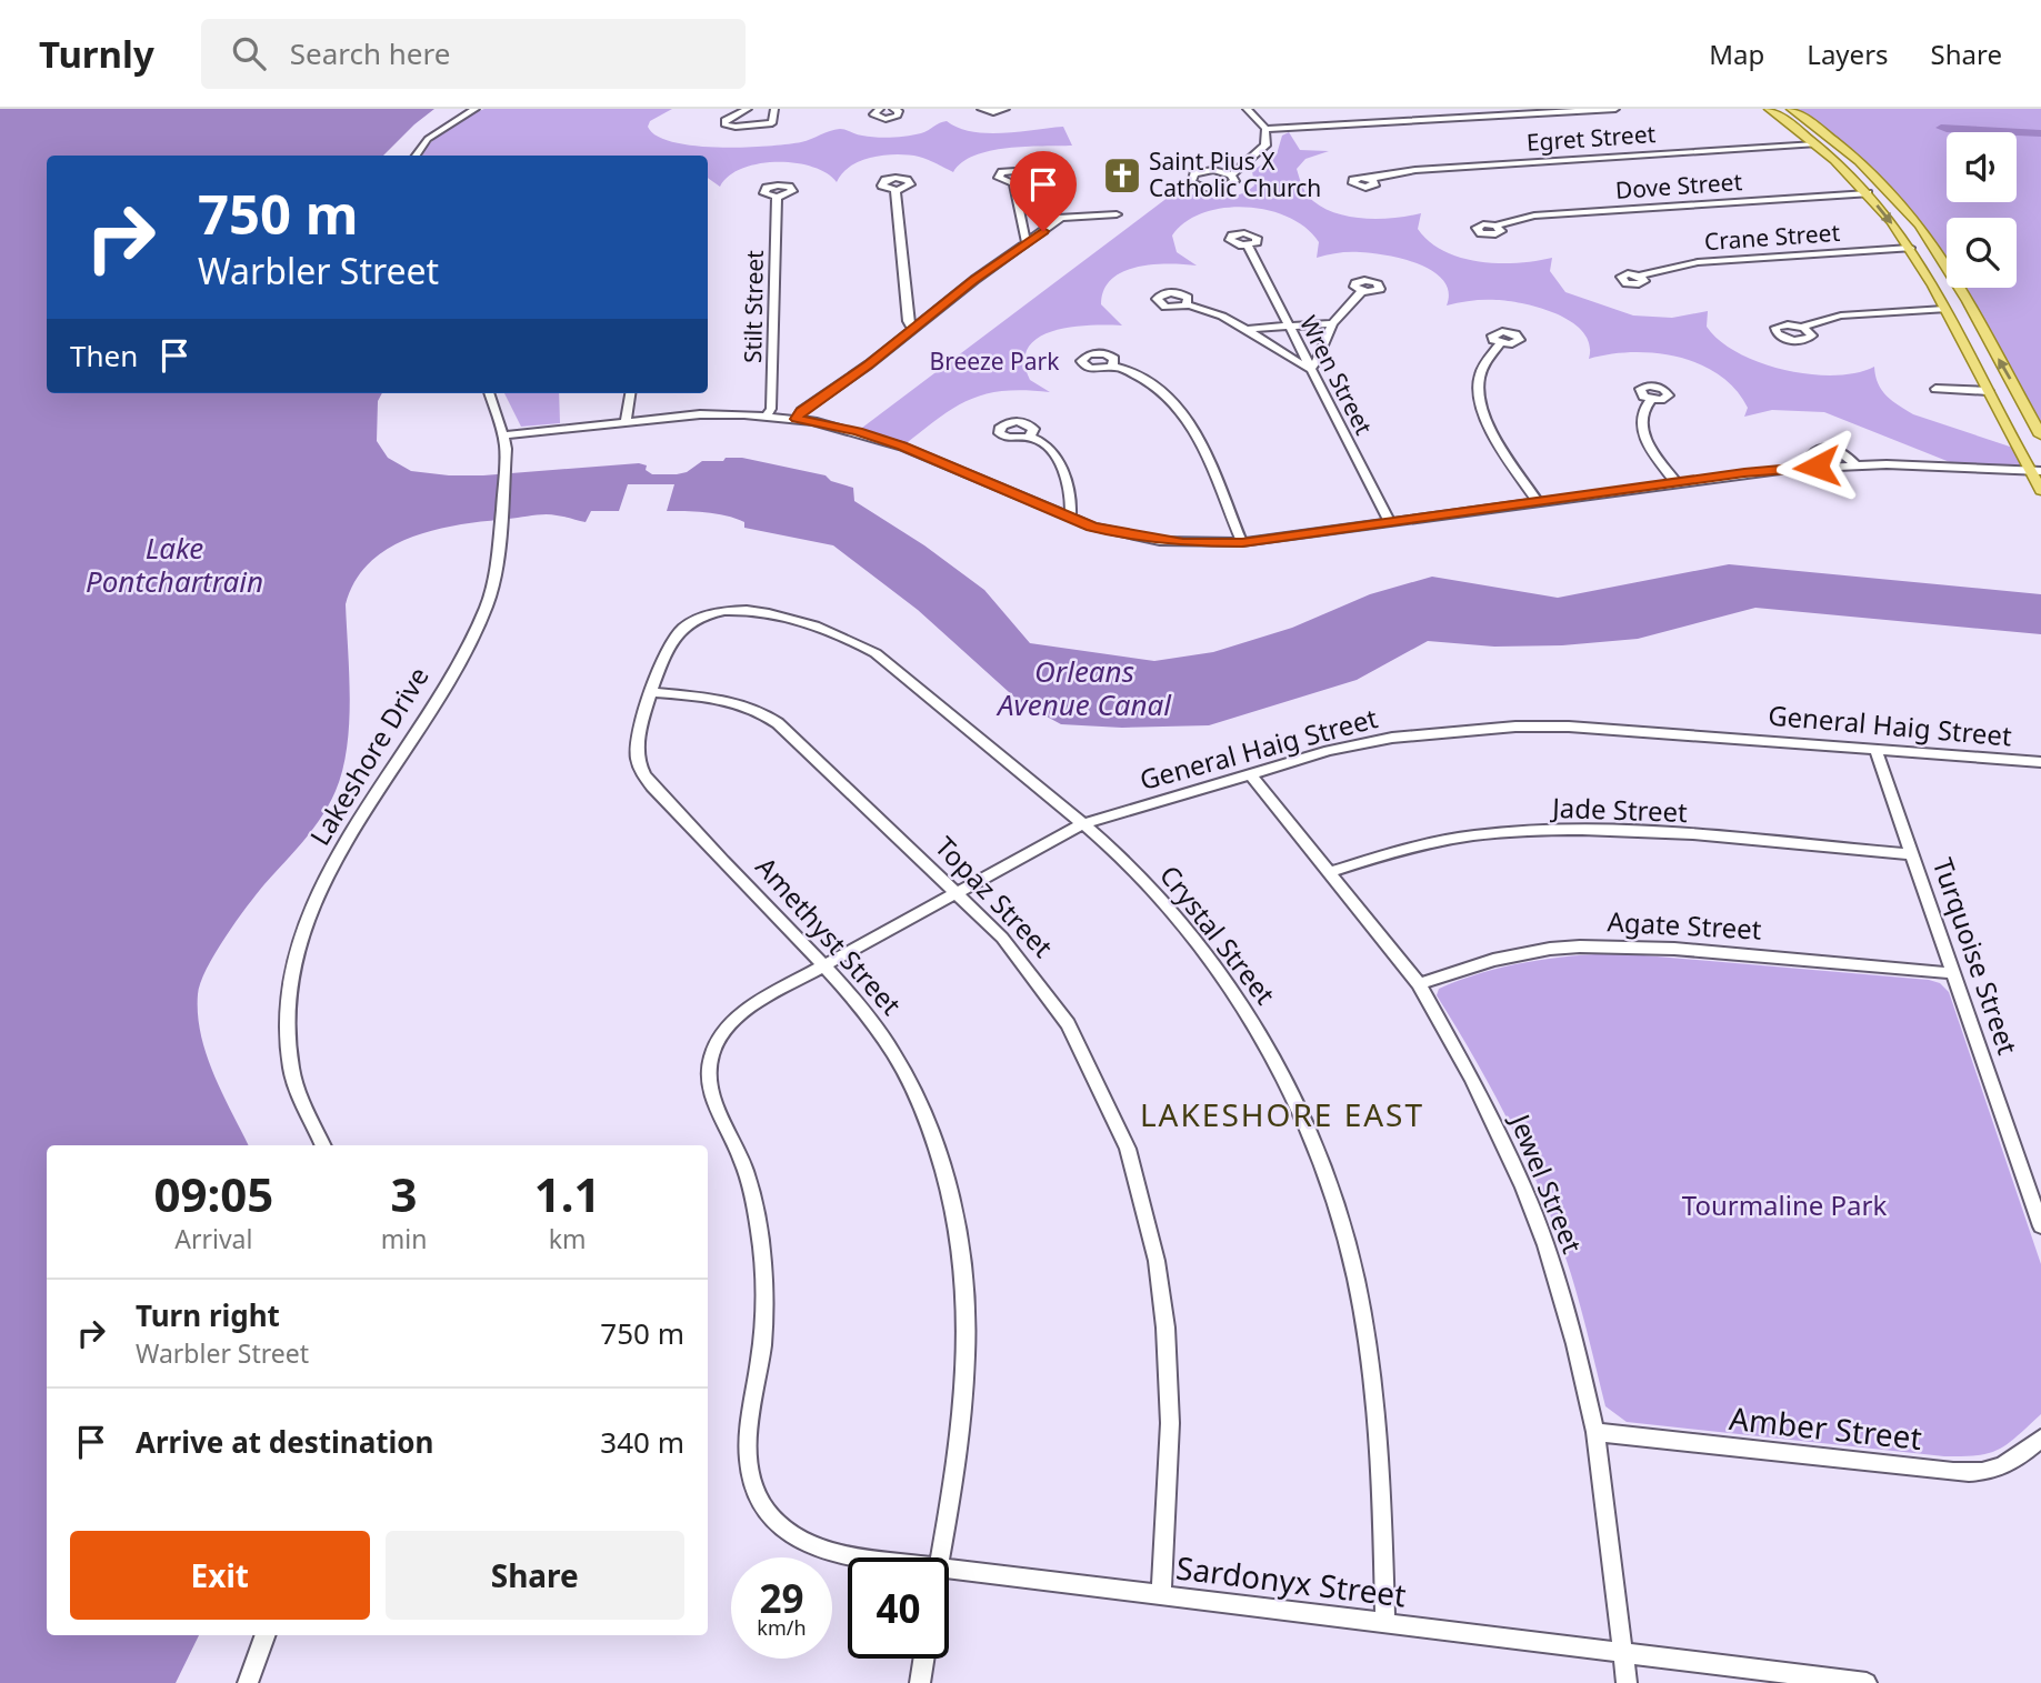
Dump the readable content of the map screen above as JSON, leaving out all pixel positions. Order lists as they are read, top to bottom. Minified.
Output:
{"streets":{"street":["Egret Street","Dove Street","Crane Street","Stilt Street","Wren Street","General Haig Street","Lakeshore Drive","Jade Street","Topaz Street","Agate Street","Crystal Street","Amethyst Street","Turquoise Street","Jewel Street","Amber Street","Sardonyx Street"]},"crossings":[["General Haig Street","Topaz Street"],["General Haig Street","Crystal Street"],["General Haig Street","Amethyst Street"],["General Haig Street","Turquoise Street"],["General Haig Street","Jewel Street"],["General Haig Street","Sardonyx Street"],["Jade Street","Turquoise Street"],["Jade Street","Jewel Street"],["Topaz Street","Crystal Street"],["Topaz Street","Amethyst Street"],["Topaz Street","Sardonyx Street"],["Agate Street","Turquoise Street"],["Agate Street","Jewel Street"],["Crystal Street","Amethyst Street"],["Crystal Street","Sardonyx Street"],["Jewel Street","Amber Street"],["Jewel Street","Sardonyx Street"]],"districts":["LAKESHORE EAST"],"water":["Lake Pontchartrain","Orleans Avenue Canal"],"parks":["Breeze Park","Tourmaline Park"],"places":{"church":["Saint Pius X Catholic Church"]},"page":{"header":"Turnly","search":"Search here","nav":["Map","Layers","Share"],"turn":["750 m","Warbler Street"],"then":"Then","eta":["09:05","Arrival","3","min","1.1","km"],"list":[{"name":"Turn right","note":"Warbler Street","value":"750 m"},{"name":"Arrive at destination","value":"340 m"}],"buttons":["Exit","Share"],"speed":"29 km/h","limit":"40"}}
